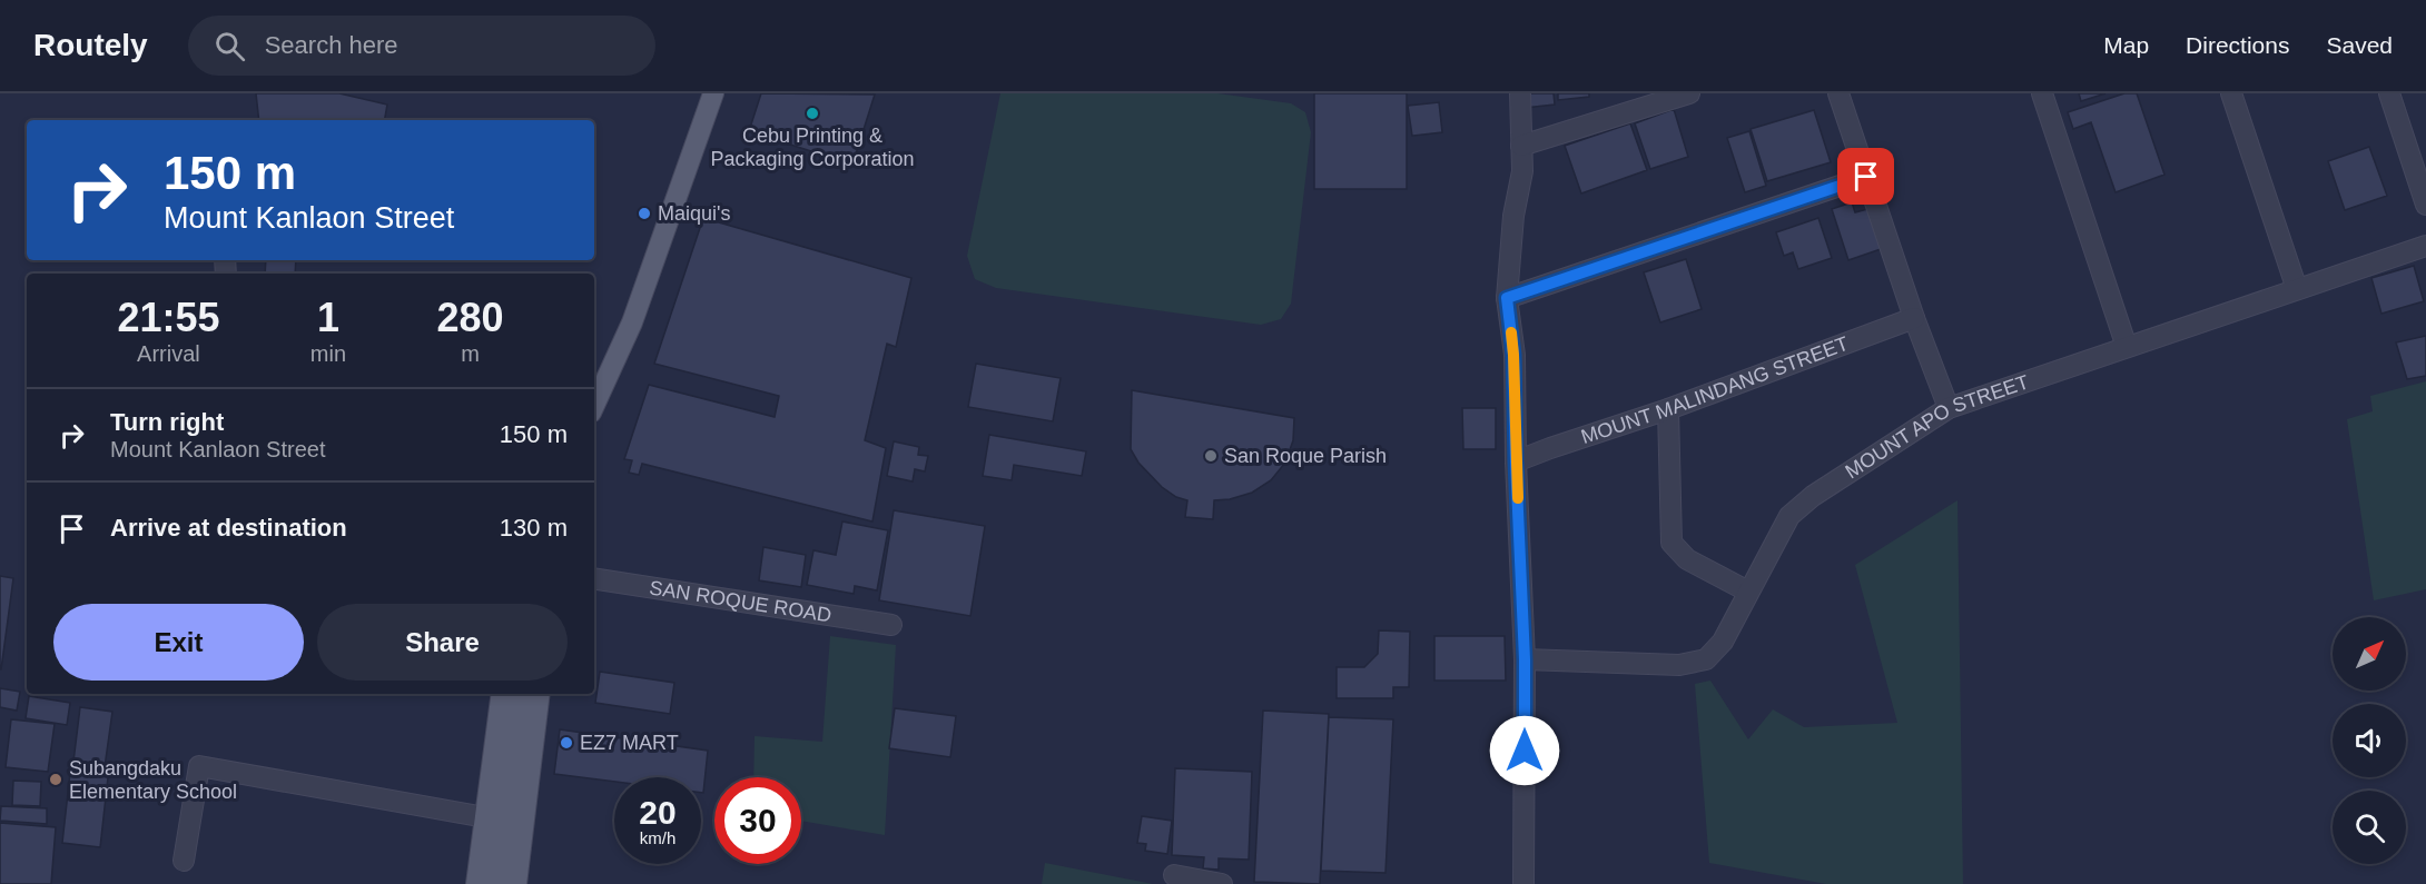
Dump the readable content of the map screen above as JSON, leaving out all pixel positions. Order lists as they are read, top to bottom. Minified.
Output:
{"streets":{"street":["MOUNT MALINDANG STREET","MOUNT APO STREET","SAN ROQUE ROAD"]},"places":["Cebu Printing & Packaging Corporation","Maiqui's","San Roque Parish","EZ7 MART","Subangdaku Elementary School"],"north":"top right","page":{"header":"Routely","search":"Search here","nav":["Map","Directions","Saved"],"turn":["150 m","Mount Kanlaon Street"],"eta":["21:55","Arrival","1","min","280","m"],"list":[{"name":"Turn right","note":"Mount Kanlaon Street","value":"150 m"},{"name":"Arrive at destination","value":"130 m"}],"buttons":["Exit","Share"],"speed":"20 km/h","limit":"30"}}
